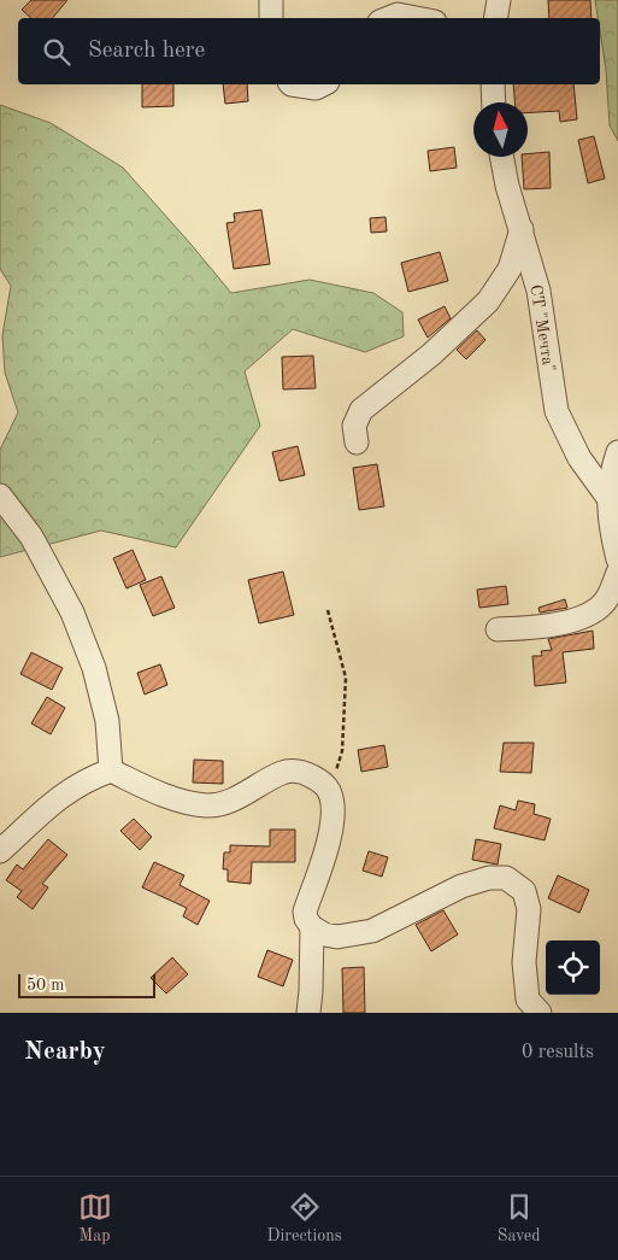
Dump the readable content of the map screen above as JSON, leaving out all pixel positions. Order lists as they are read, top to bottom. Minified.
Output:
{"streets":{"street":["СТ \"Мечта\""]},"scale_bar":"50 m","north":"top","page":{"search":"Search here","scale":"50 m","heading":["Nearby","0 results"],"nav":["Map","Directions","Saved"]}}
